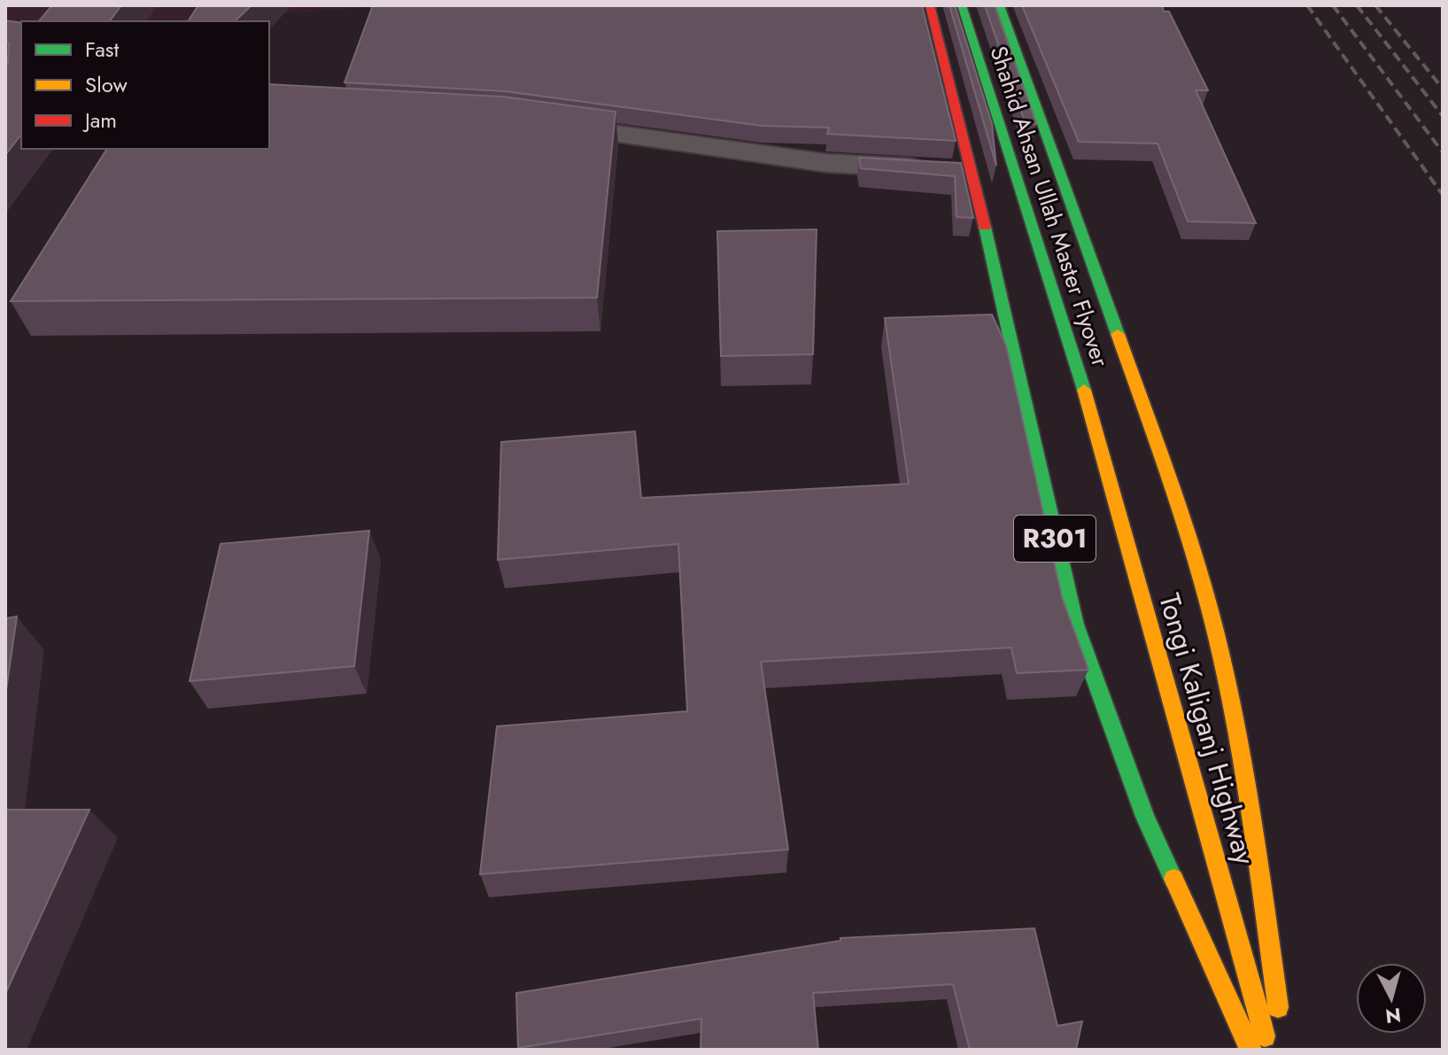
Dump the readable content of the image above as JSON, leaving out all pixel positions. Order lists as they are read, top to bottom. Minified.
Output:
{"streets":{"main road":["Shahid Ahsan Ullah Master Flyover","R301","Tongi Kaliganj Highway"]},"crossings":[["Shahid Ahsan Ullah Master Flyover","Tongi Kaliganj Highway"]],"legend":["Fast","Slow","Jam"],"north":"bottom"}
